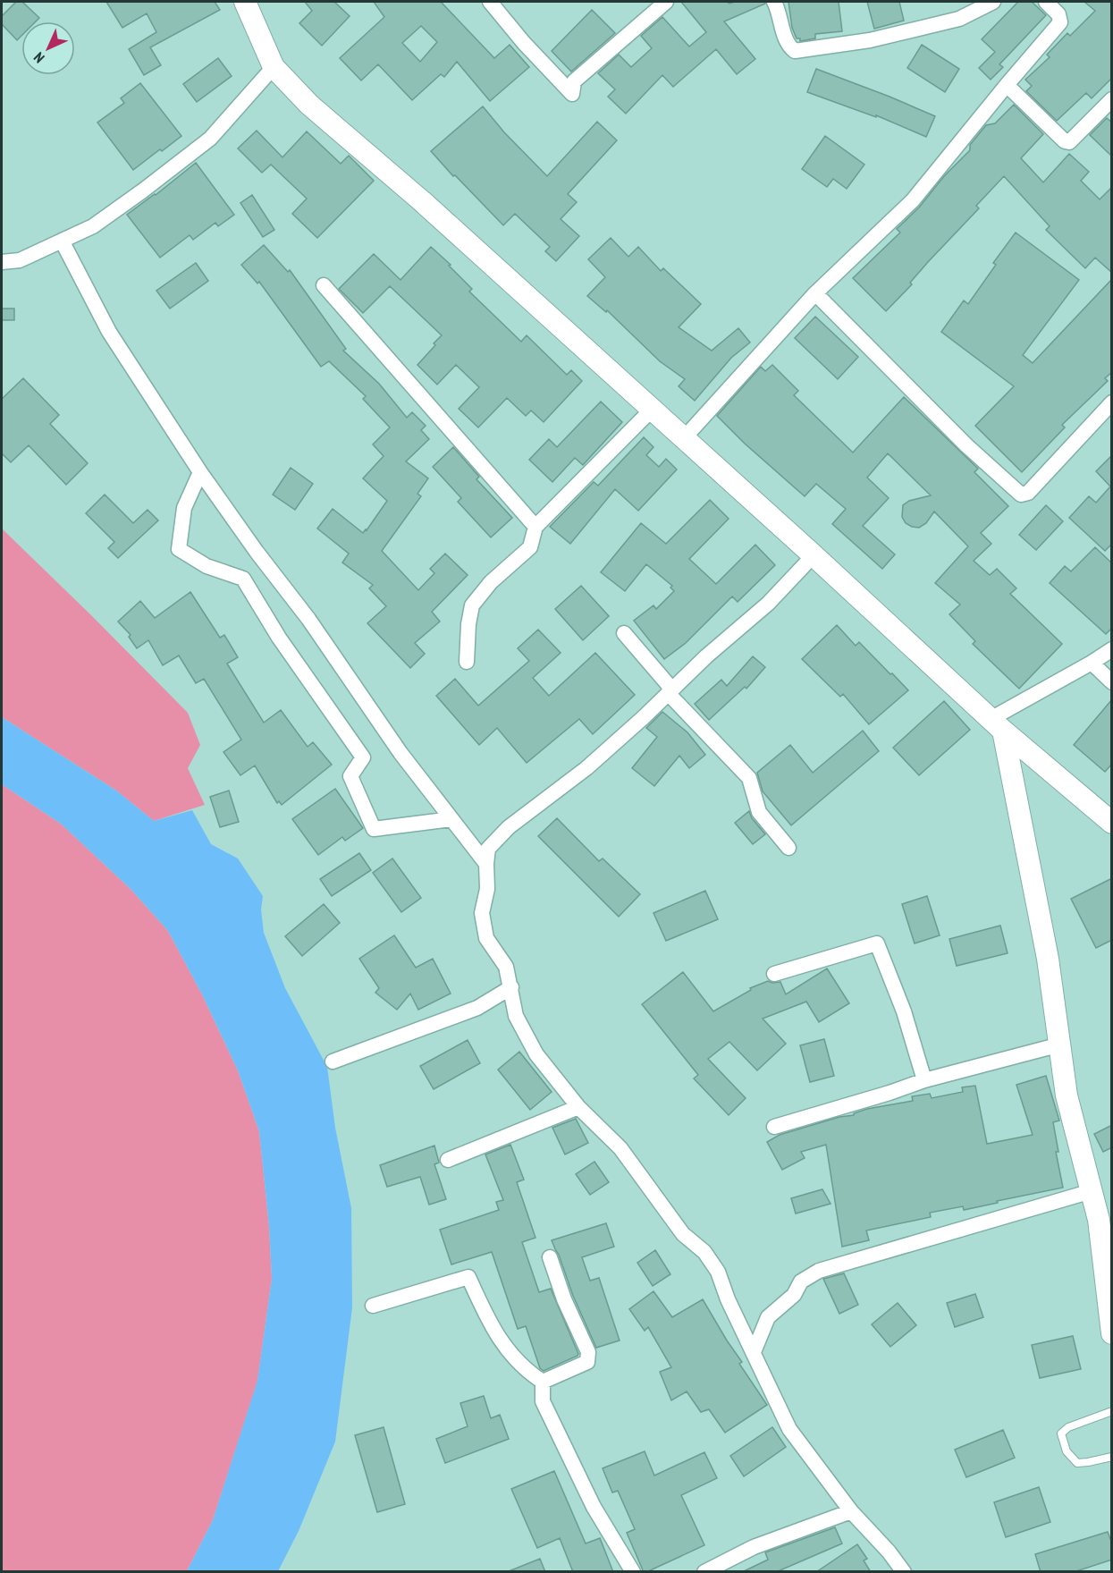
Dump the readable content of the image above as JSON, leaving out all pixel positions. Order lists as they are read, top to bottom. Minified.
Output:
{"north":"bottom left"}
